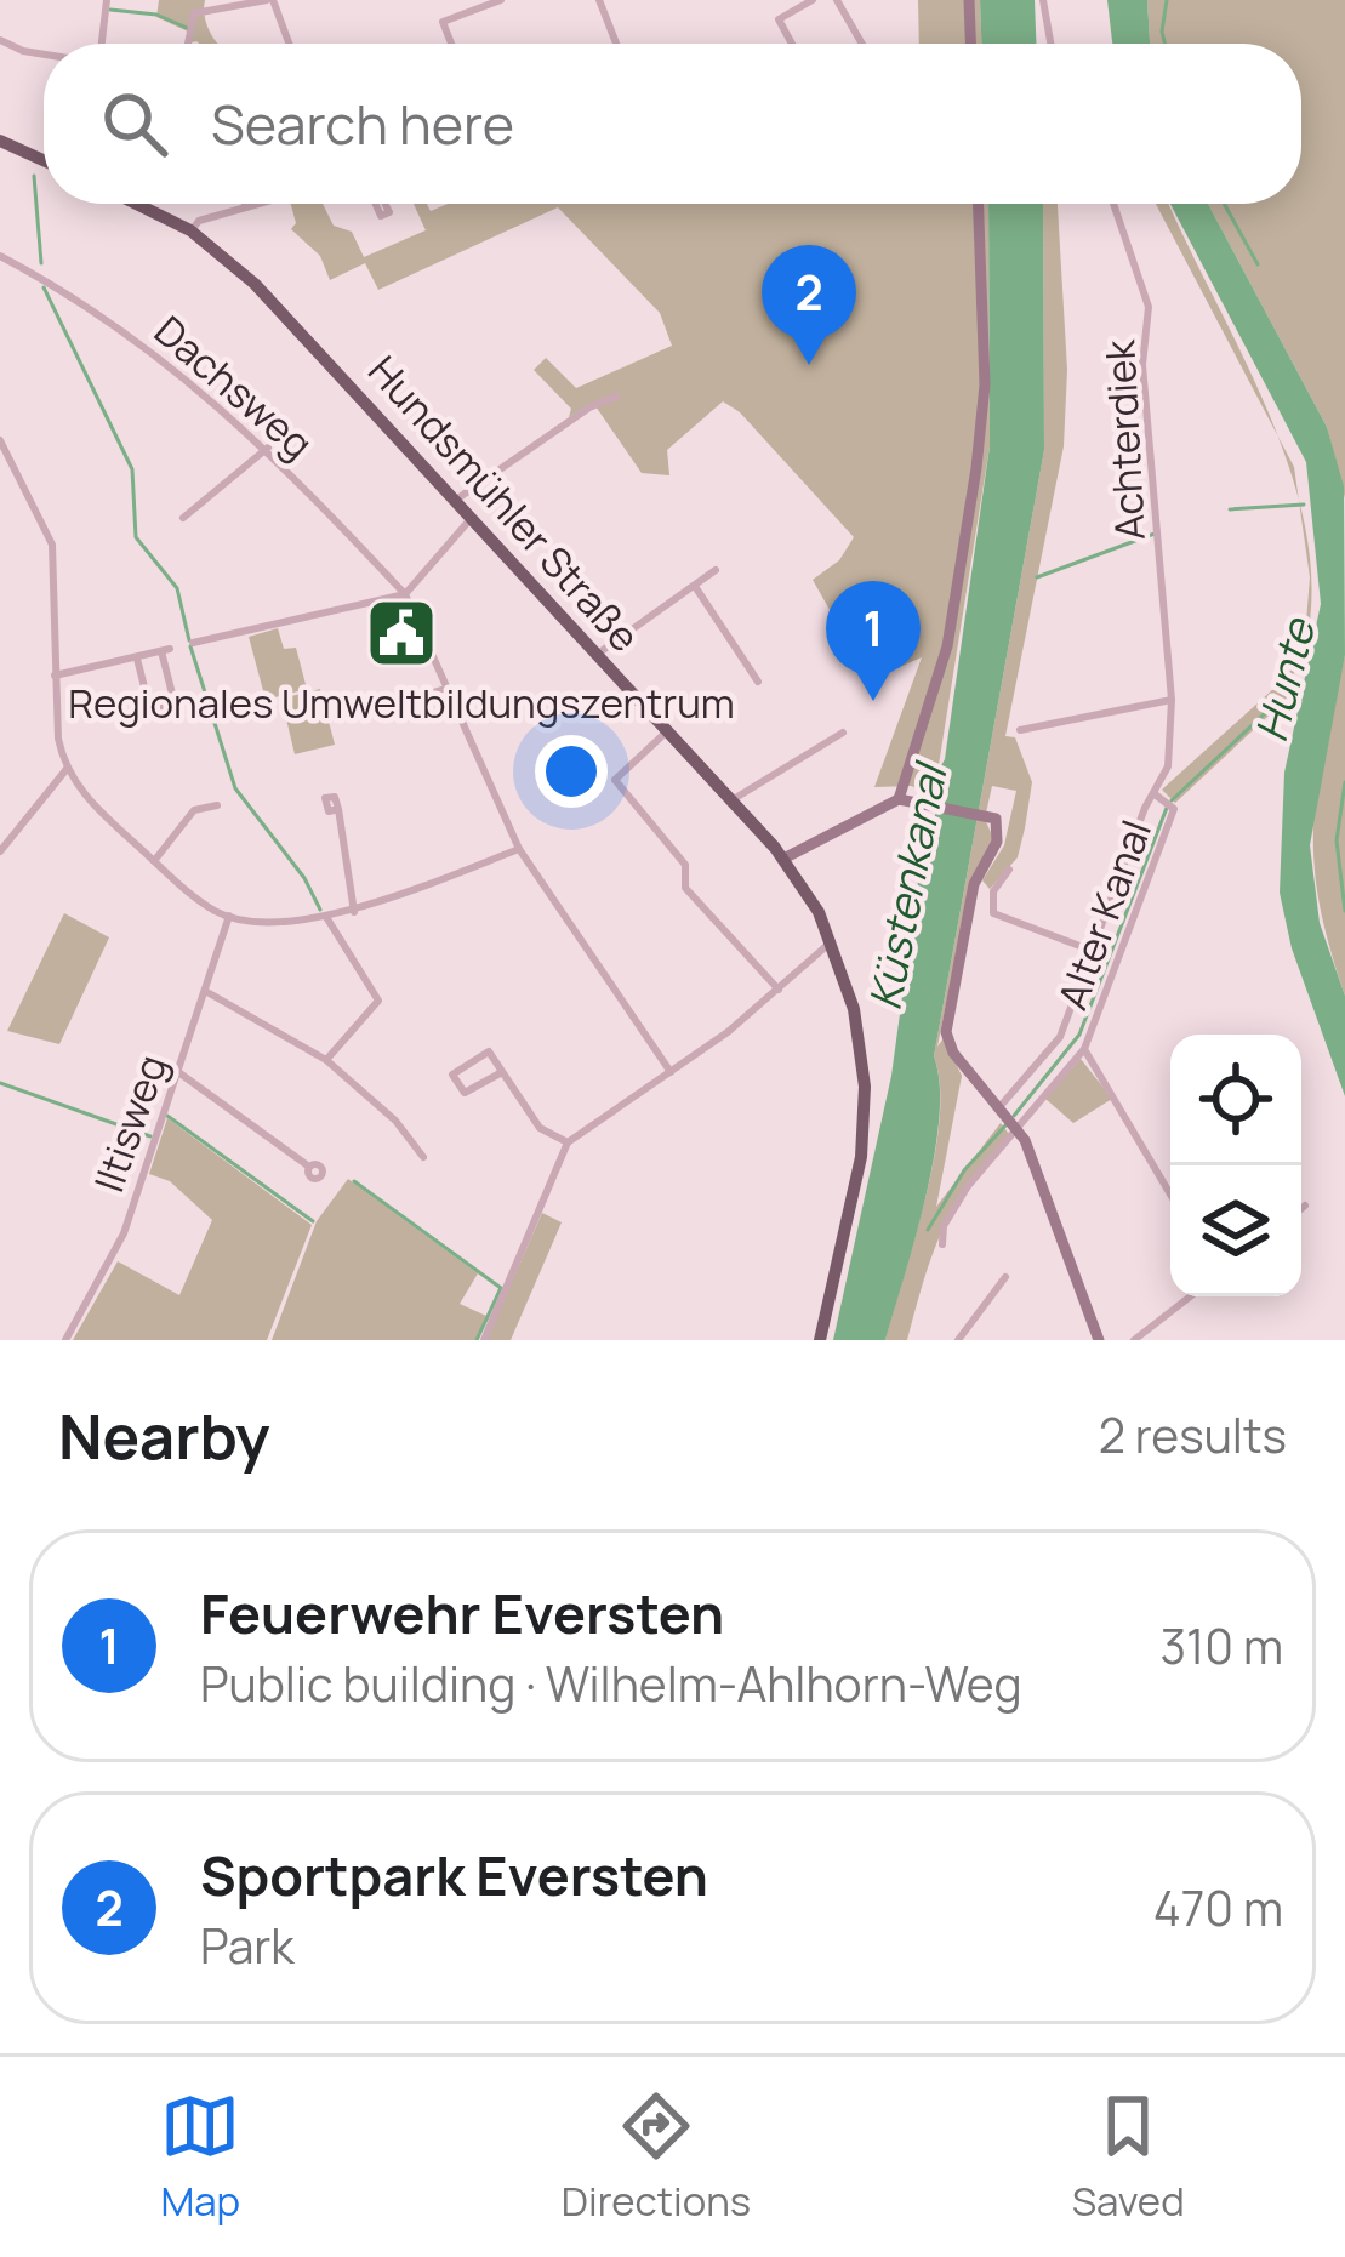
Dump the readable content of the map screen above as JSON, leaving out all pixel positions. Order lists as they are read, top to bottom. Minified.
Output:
{"streets":{"main road":["Hundsmühler Straße"],"street":["Dachsweg","Achterdiek","Alter Kanal","Iltisweg"]},"crossings":[["Achterdiek","Alter Kanal"]],"water":["Hunte","Küstenkanal"],"places":{"public building":["Regionales Umweltbildungszentrum"]},"page":{"search":"Search here","pins":["2","1"],"heading":["Nearby","2 results"],"list":[{"mark":"1","name":"Feuerwehr Eversten","note":"Public building · Wilhelm-Ahlhorn-Weg","value":"310 m"},{"mark":"2","name":"Sportpark Eversten","note":"Park","value":"470 m"}],"nav":["Map","Directions","Saved"]}}
